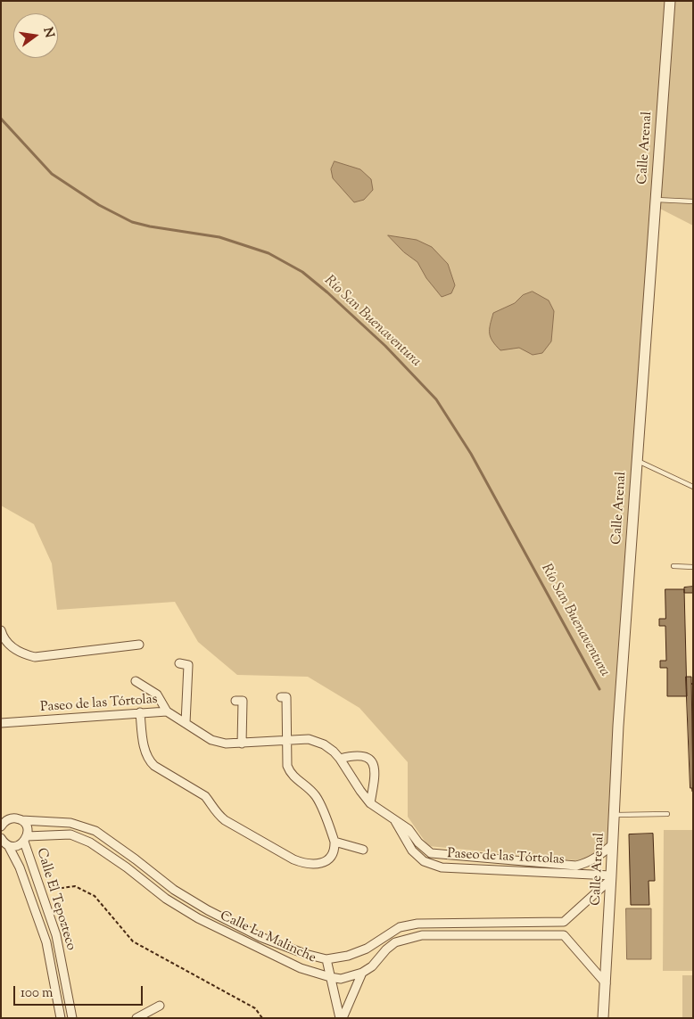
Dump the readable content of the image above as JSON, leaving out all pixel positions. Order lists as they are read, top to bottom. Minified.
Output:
{"streets":{"street":["Calle Arenal","Paseo de las Tórtolas","Calle El Tepozteco","Calle La Malinche"]},"crossings":[["Calle Arenal","Paseo de las Tórtolas"],["Calle El Tepozteco","Calle La Malinche"]],"water":["Río San Buenaventura"],"scale_bar":"100 m","north":"right"}
